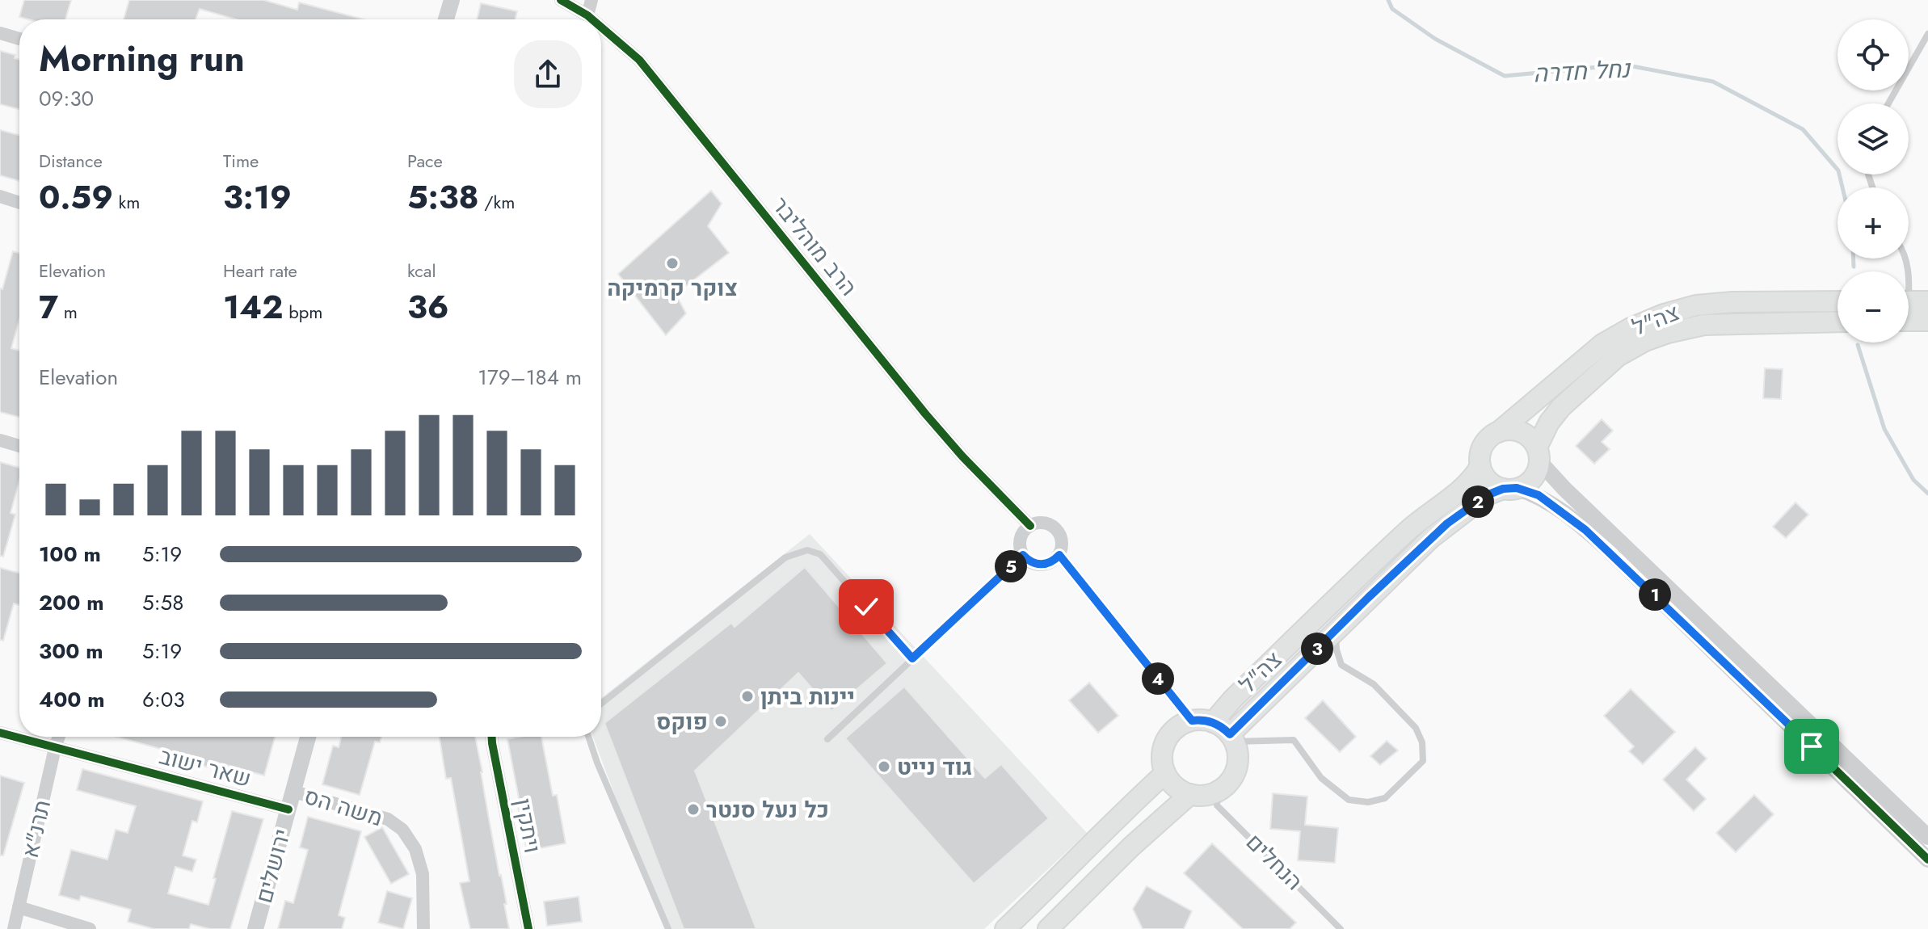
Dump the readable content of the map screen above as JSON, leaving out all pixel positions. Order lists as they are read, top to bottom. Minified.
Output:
{"streets":{"main road":["צה\"ל"],"street":["הרב מוהליבר","שאר ישוב","משה הס","ויתקין","תרנ\"א","ירושלים"],"lane":["הנחלים"]},"crossings":[["צה\"ל","הנחלים"],["שאר ישוב","תרנ\"א"],["שאר ישוב","ירושלים"],["משה הס","ירושלים"]],"water":["נחל חדרה"],"places":["צוקר קרמיקה","יינות ביתן","פוקס","גוד נייט","כל נעל סנטר"],"page":{"map_buttons":["+","−"],"heading":["Morning run","09:30"],"stats":[["Distance","0.59 km"],["Time","3:19"],["Pace","5:38 /km"],["Elevation","7 m"],["Heart rate","142 bpm"],["kcal","36"]],"chart":["Elevation","179–184 m"],"pins":["2","5","1","3","4"],"list":[{"name":"100 m","note":"5:19"},{"name":"200 m","note":"5:58"},{"name":"300 m","note":"5:19"},{"name":"400 m","note":"6:03"}]}}
